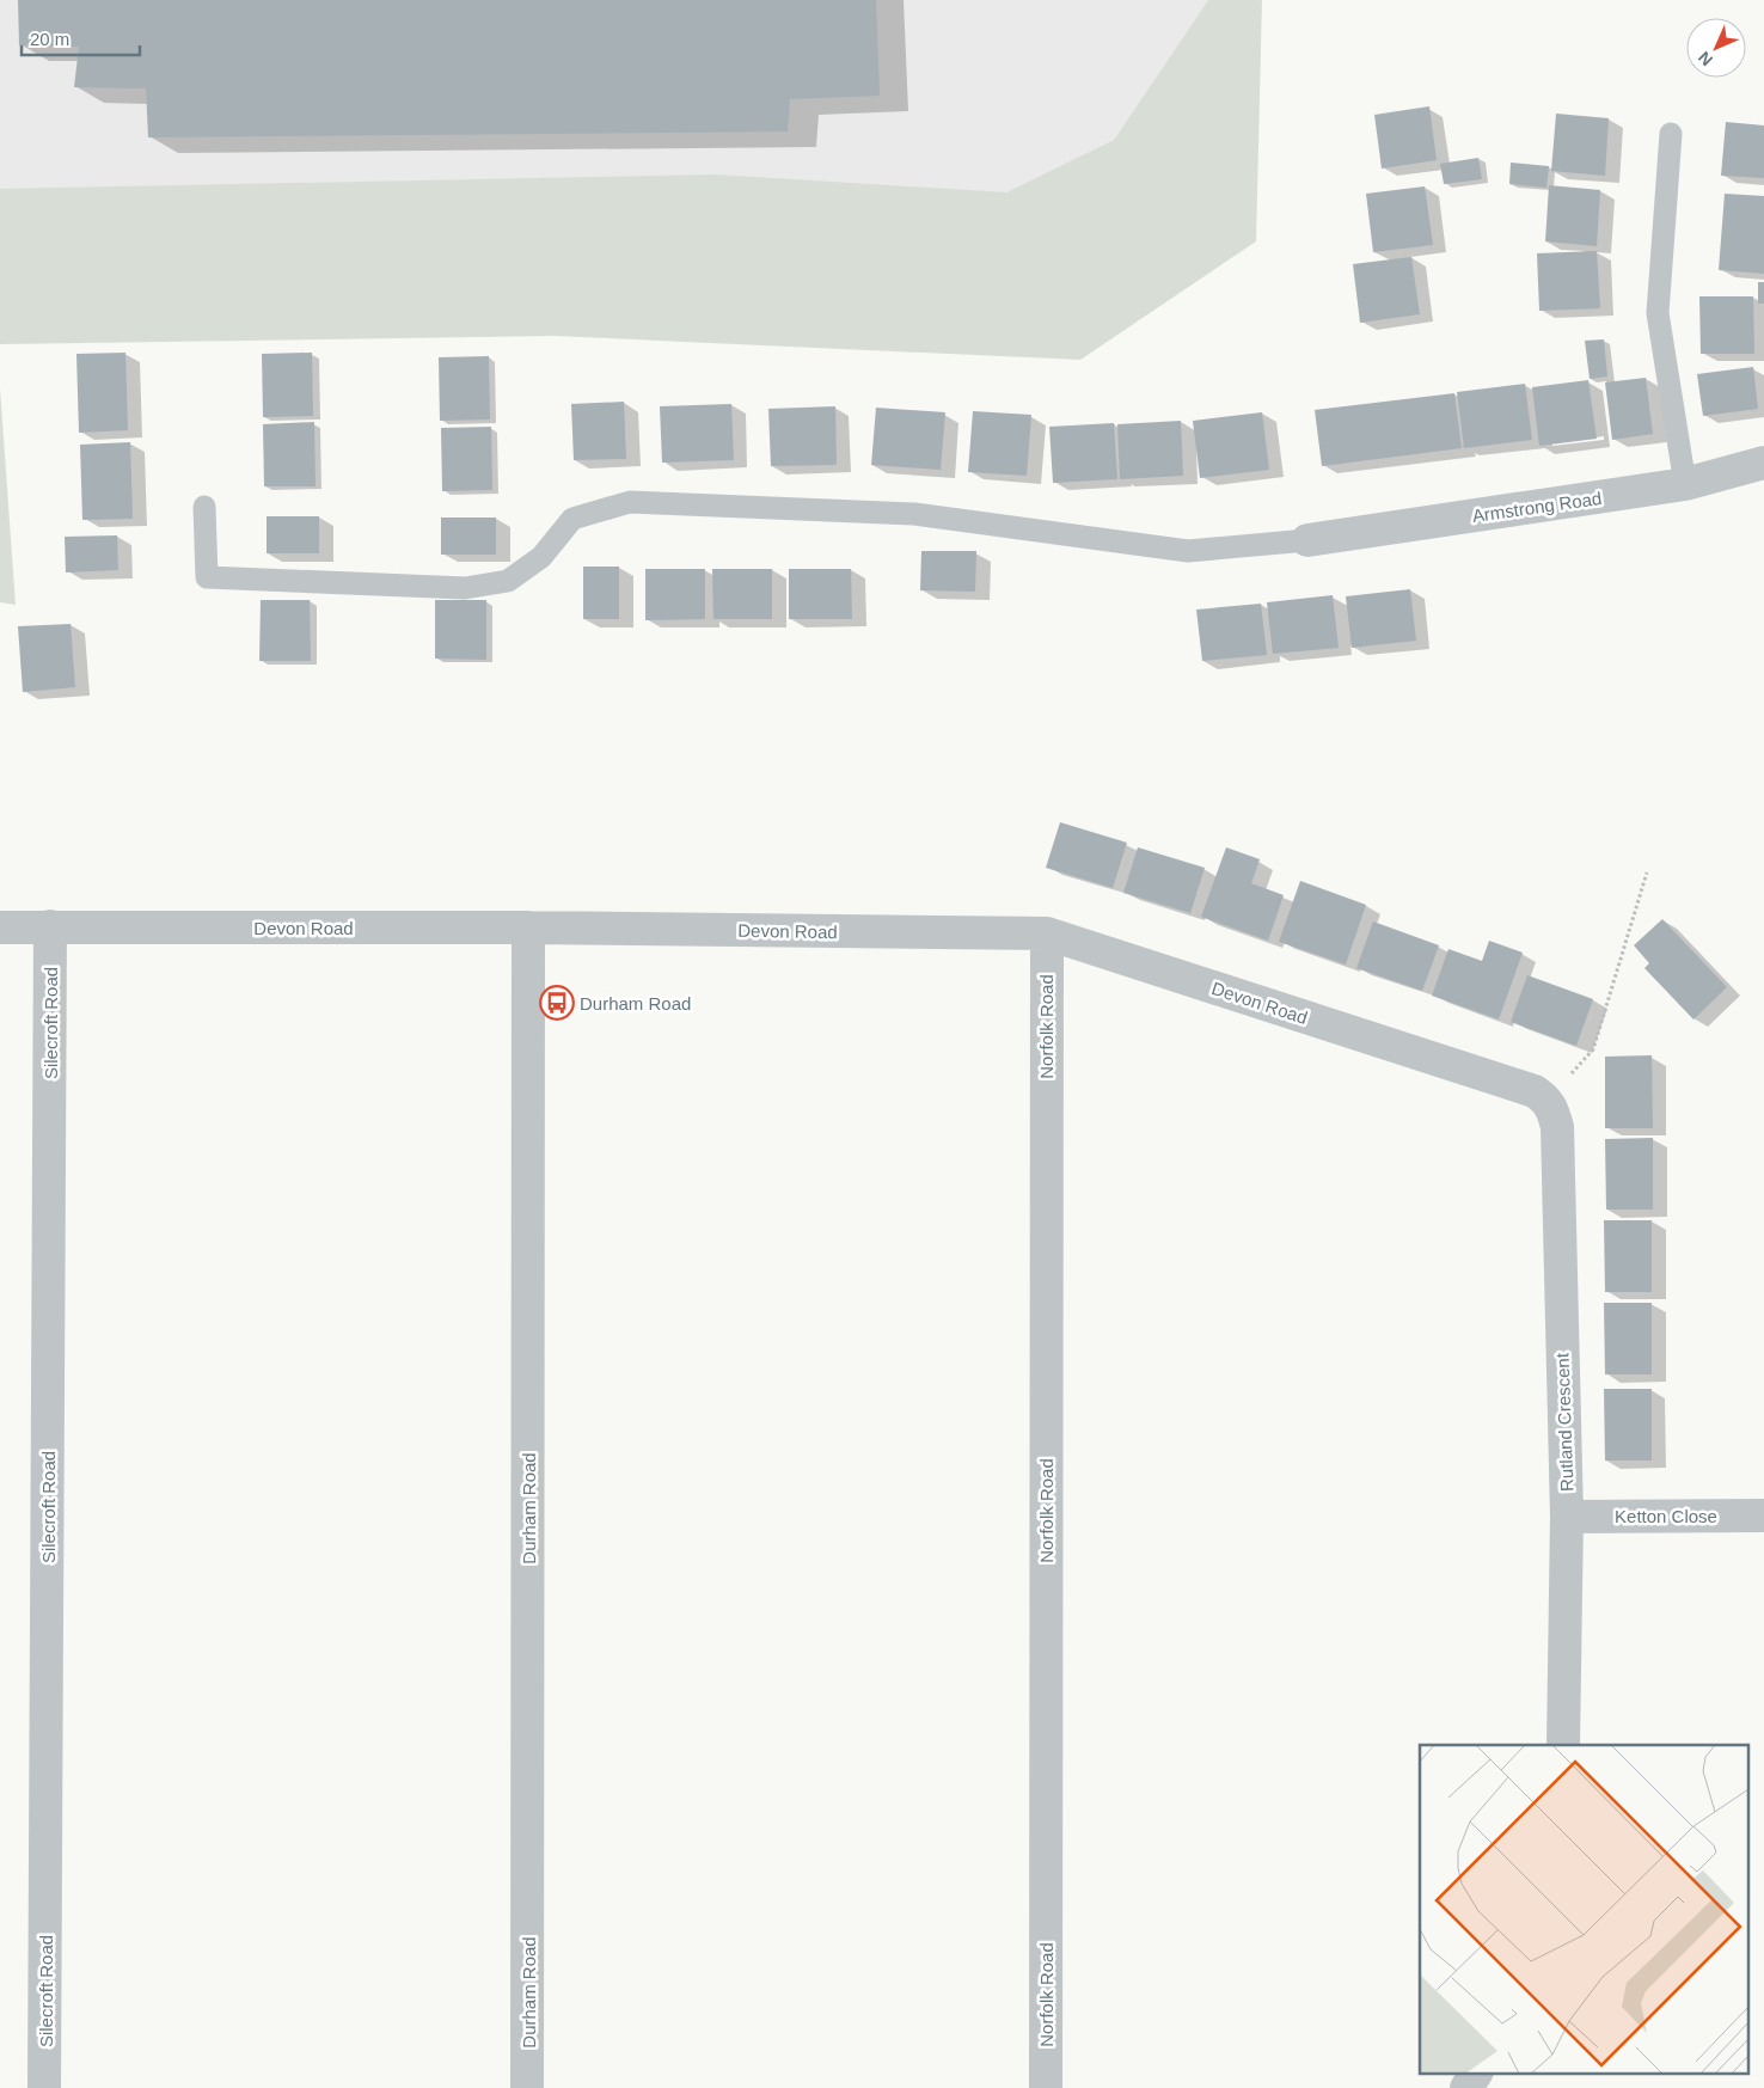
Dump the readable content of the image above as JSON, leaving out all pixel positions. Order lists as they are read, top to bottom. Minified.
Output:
{"streets":{"street":["Armstrong Road","Devon Road","Silecroft Road","Norfolk Road","Rutland Crescent","Durham Road","Ketton Close"]},"crossings":[["Devon Road","Silecroft Road"],["Devon Road","Norfolk Road"],["Devon Road","Rutland Crescent"],["Devon Road","Durham Road"],["Rutland Crescent","Ketton Close"]],"places":{"bus stop":["Durham Road"]},"scale_bar":"20 m","north":"bottom left"}
